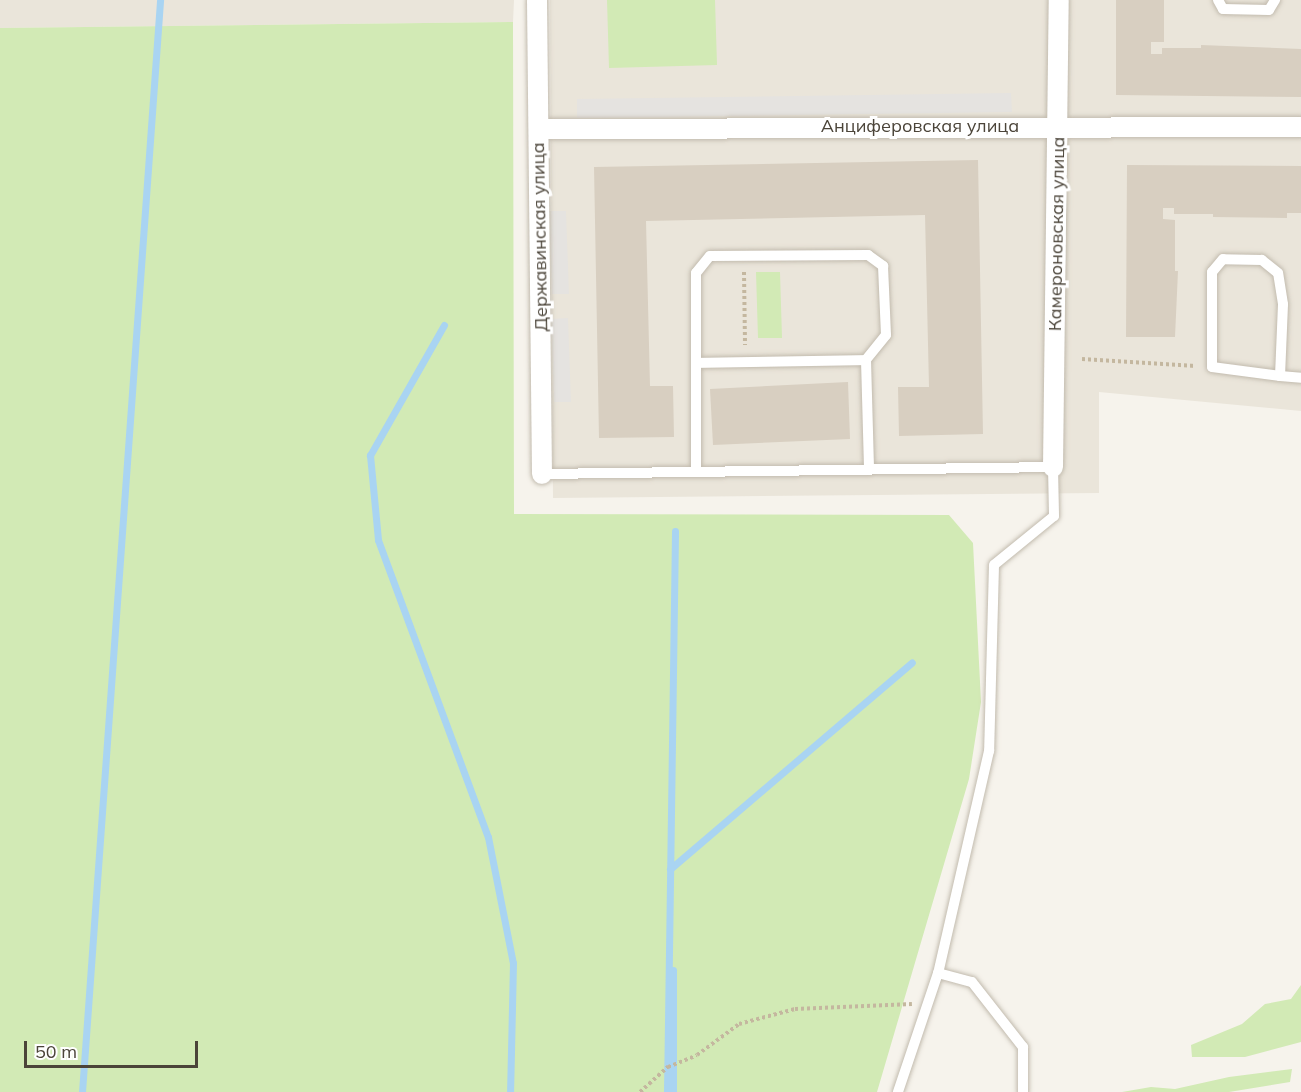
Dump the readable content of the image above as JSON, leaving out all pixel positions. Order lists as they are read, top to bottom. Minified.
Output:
{"streets":{"street":["Анциферовская улица","Камероновская улица","Державинская улица"]},"crossings":[["Анциферовская улица","Камероновская улица"],["Анциферовская улица","Державинская улица"]],"scale_bar":"50 m"}
